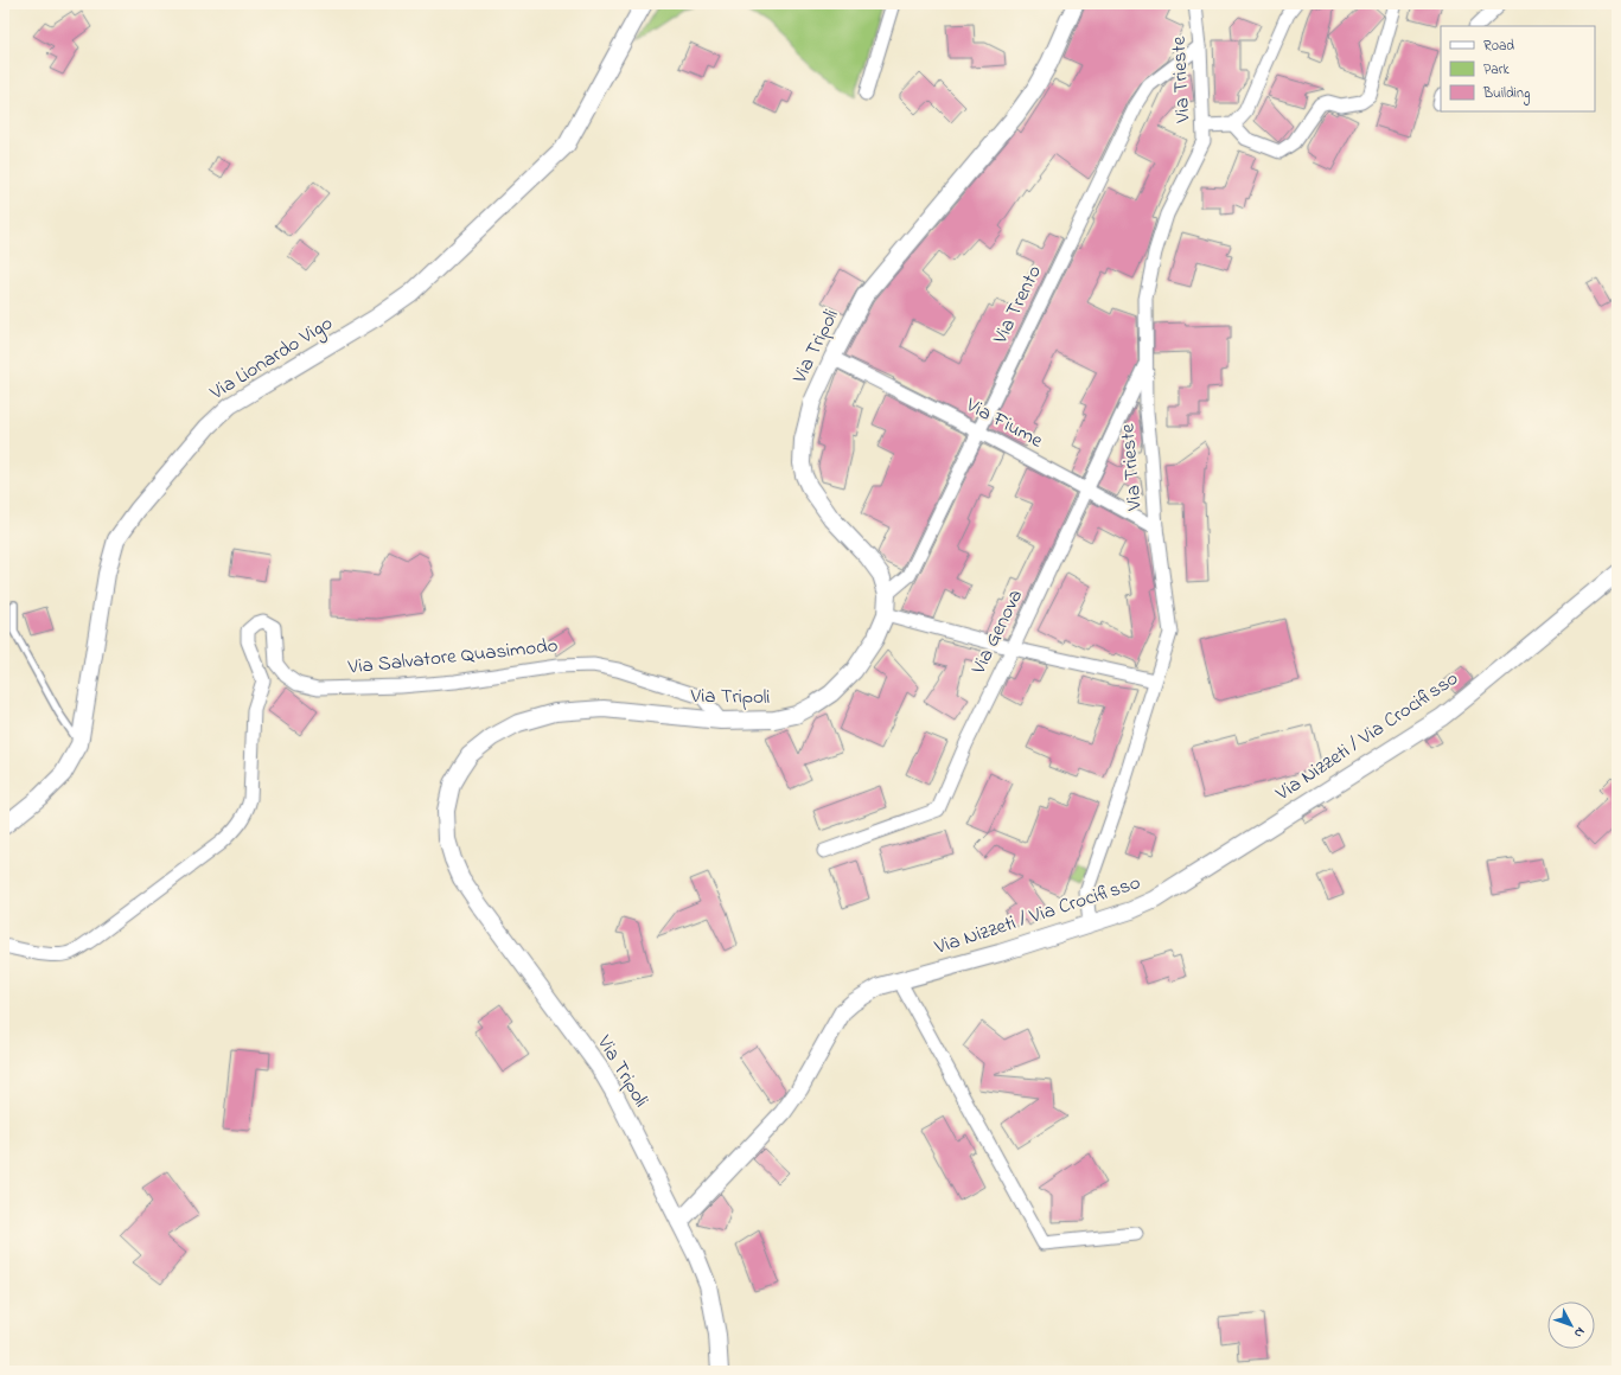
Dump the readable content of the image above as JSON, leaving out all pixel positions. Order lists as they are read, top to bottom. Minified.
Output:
{"streets":{"street":["Via Trieste","Via Trento","Via Tripoli","Via Lionardo Vigo","Via Fiume","Via Genova","Via Salvatore Quasimodo","Via Nizzeti / Via Crocifisso"]},"crossings":[["Via Trieste","Via Trento"],["Via Trieste","Via Fiume"],["Via Trieste","Via Genova"],["Via Trieste","Via Nizzeti / Via Crocifisso"],["Via Trento","Via Tripoli"],["Via Trento","Via Fiume"],["Via Tripoli","Via Fiume"],["Via Tripoli","Via Salvatore Quasimodo"],["Via Tripoli","Via Nizzeti / Via Crocifisso"],["Via Fiume","Via Genova"]],"legend":["Road","Park","Building"],"north":"bottom right"}
